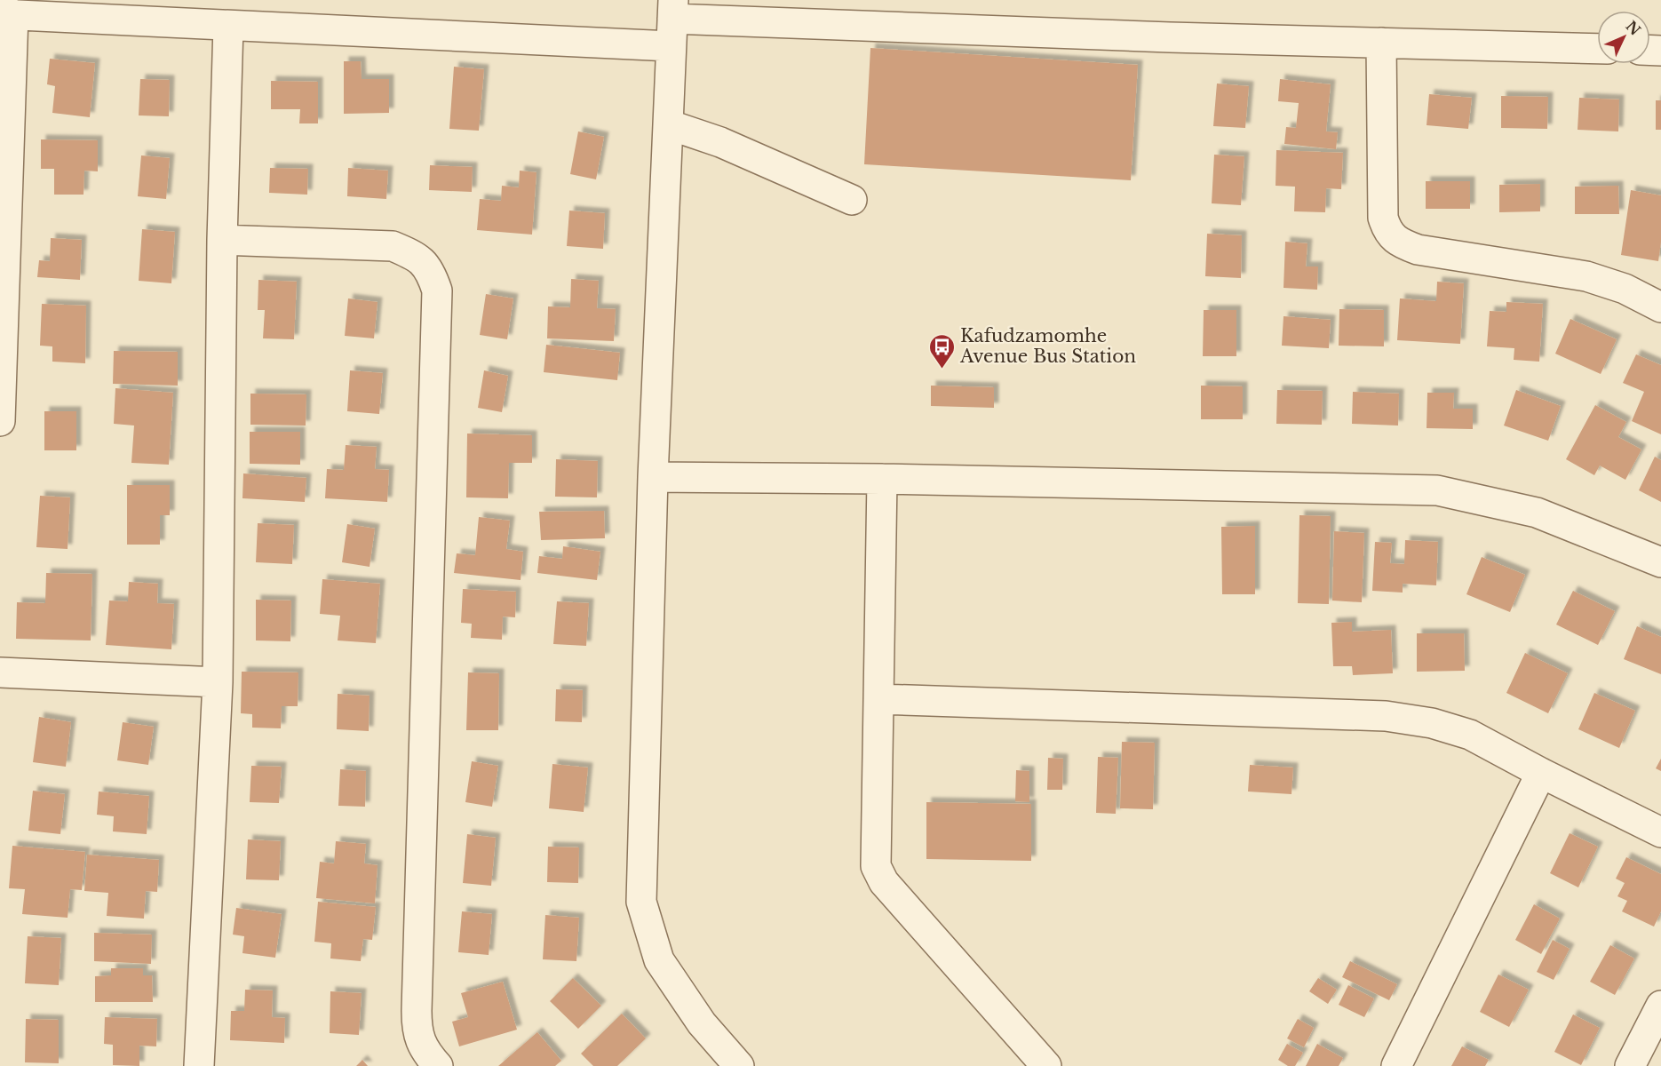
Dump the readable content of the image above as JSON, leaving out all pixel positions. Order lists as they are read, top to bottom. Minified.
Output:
{"places":{"bus stop":["Kafudzamomhe Avenue Bus Station"]},"north":"top right"}
